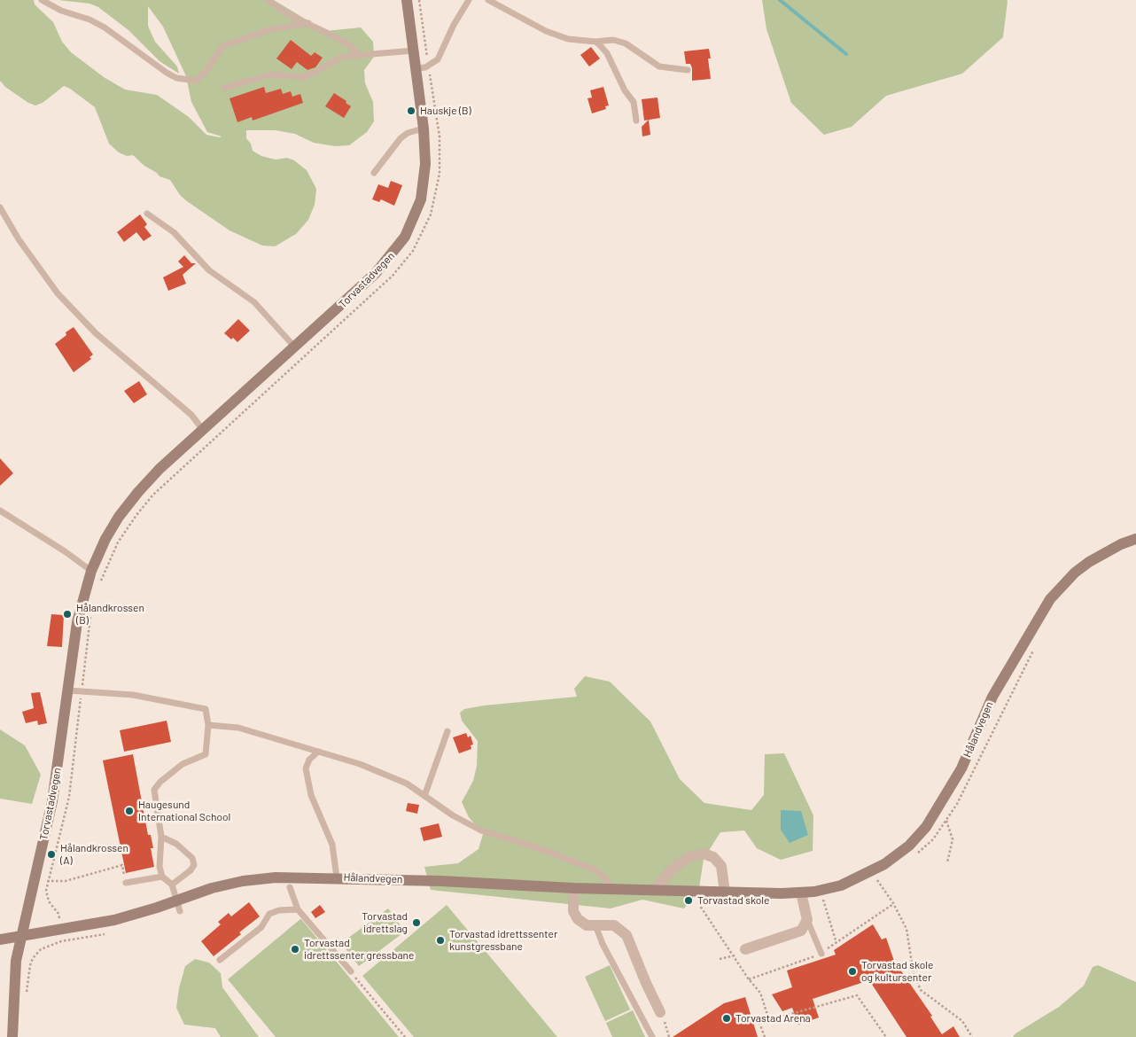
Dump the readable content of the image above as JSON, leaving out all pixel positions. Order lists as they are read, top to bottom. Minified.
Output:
{"streets":{"main road":["Torvastadvegen","Hålandvegen"]},"crossings":[["Torvastadvegen","Hålandvegen"]],"places":["Hauskje (B)","Hålandkrossen (B)","Haugesund International School","Hålandkrossen (A)","Torvastad skole","Torvastad idrettslag","Torvastad idrettssenter kunstgressbane","Torvastad idrettssenter gressbane","Torvastad skole og kultursenter","Torvastad Arena"]}
